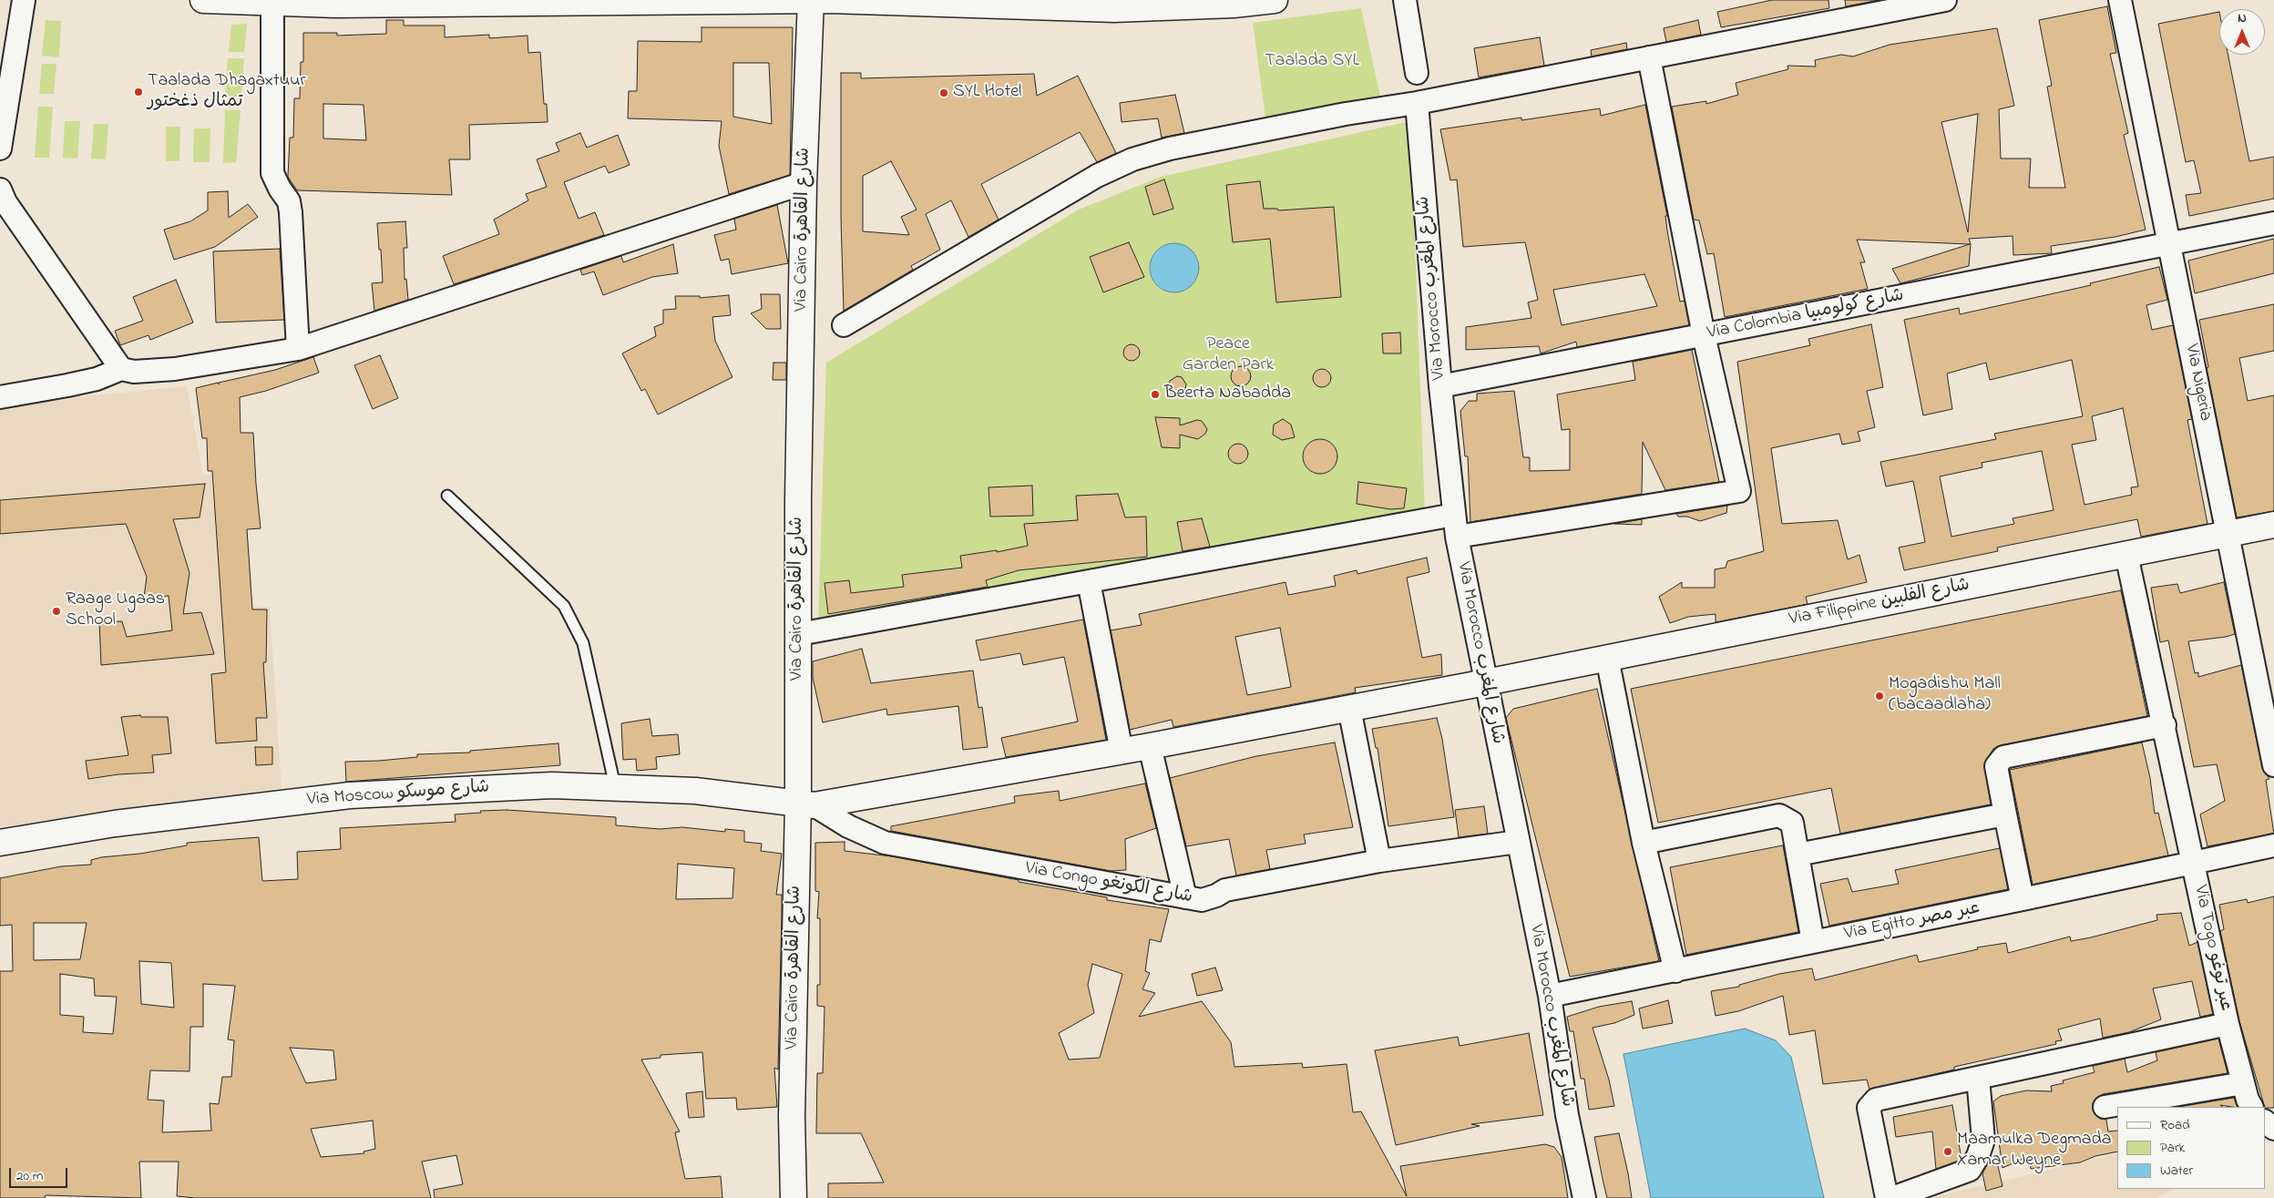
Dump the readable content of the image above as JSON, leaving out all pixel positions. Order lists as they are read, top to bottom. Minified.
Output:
{"streets":{"main road":["Via Cairo شارع القاهرة","Via Filippine شارع الفلبين","Via Moscow شارع موسكو"],"street":["Via Morocco شارع المغرب","Via Colombia شارع كولومبيا","Via Nigeria","Via Congo شارع الكونغو","Via Egitto عبر مصر","Via Togo عبر توغو"]},"crossings":[["Via Cairo شارع القاهرة","Via Moscow شارع موسكو"],["Via Cairo شارع القاهرة","Via Congo شارع الكونغو"],["Via Morocco شارع المغرب","Via Colombia شارع كولومبيا"],["Via Morocco شارع المغرب","Via Filippine شارع الفلبين"],["Via Morocco شارع المغرب","Via Congo شارع الكونغو"],["Via Morocco شارع المغرب","Via Egitto عبر مصر"],["Via Colombia شارع كولومبيا","Via Nigeria"],["Via Nigeria","Via Filippine شارع الفلبين"],["Via Filippine شارع الفلبين","Via Togo عبر توغو"],["Via Moscow شارع موسكو","Via Congo شارع الكونغو"],["Via Egitto عبر مصر","Via Togo عبر توغو"]],"parks":["Taalada SYL","Peace Garden Park"],"places":["Taalada Dhagaxtuur تمثال ذغختور","SYL Hotel","Beerta Nabadda","Raage Ugaas School","Mogadishu Mall (bacaadlaha)","Maamulka Degmada Xamar Weyne"],"legend":["Road","Park","Water"],"scale_bar":"20 m","north":"top"}
